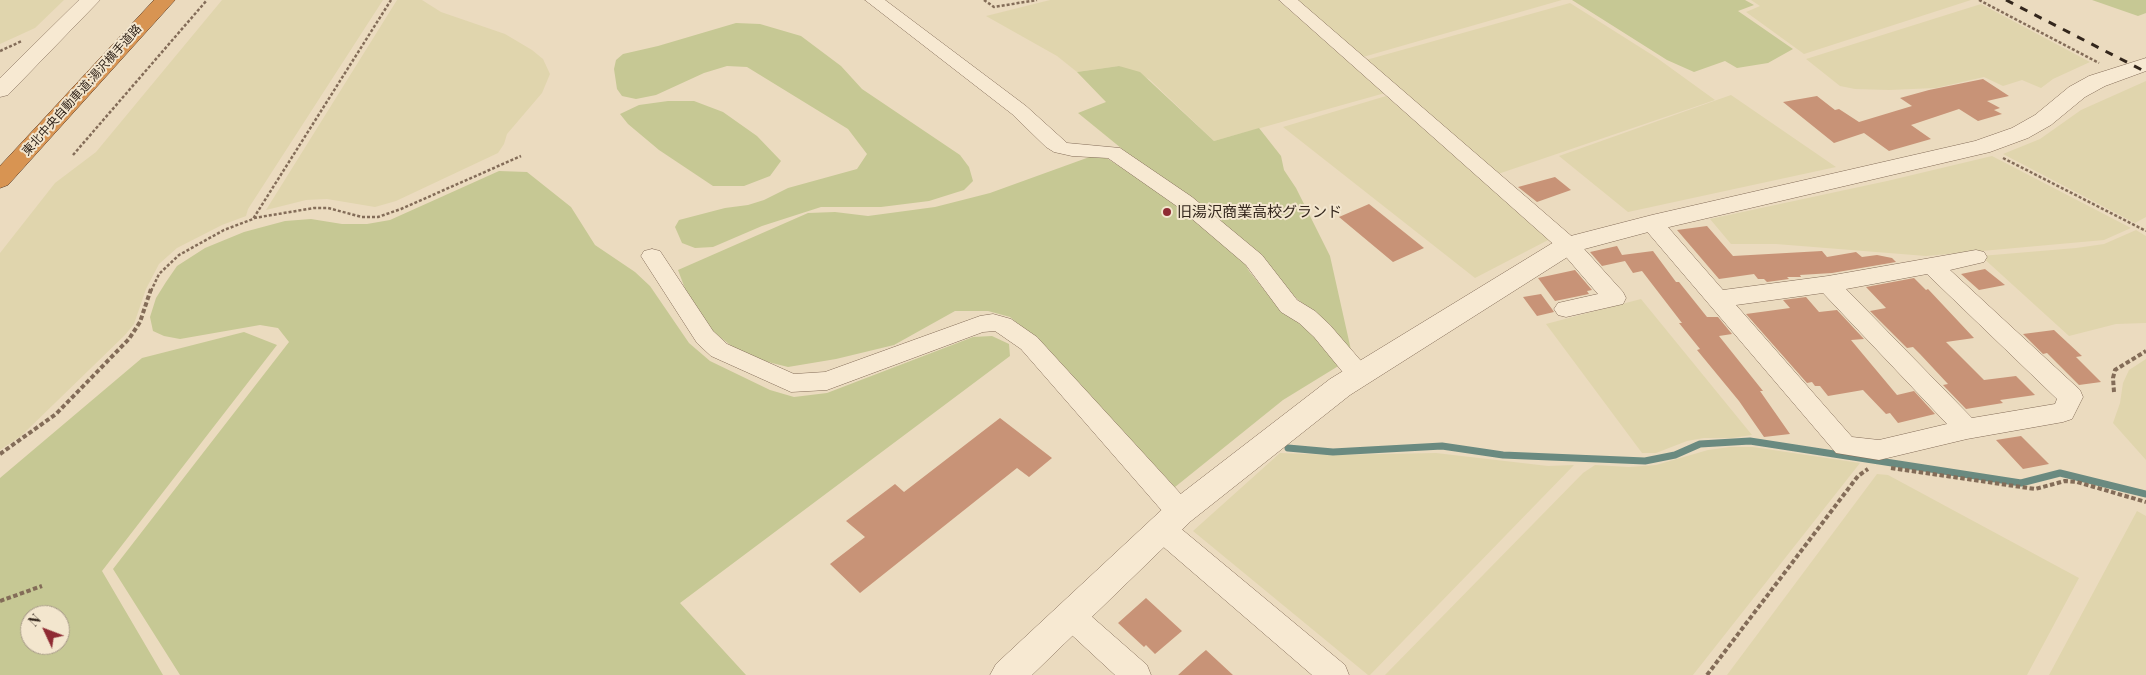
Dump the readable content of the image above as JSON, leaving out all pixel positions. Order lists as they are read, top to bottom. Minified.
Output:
{"streets":{"highway":["東北中央自動車道;湯沢横手道路"]},"places":["旧湯沢商業高校グランド"],"north":"top left"}
